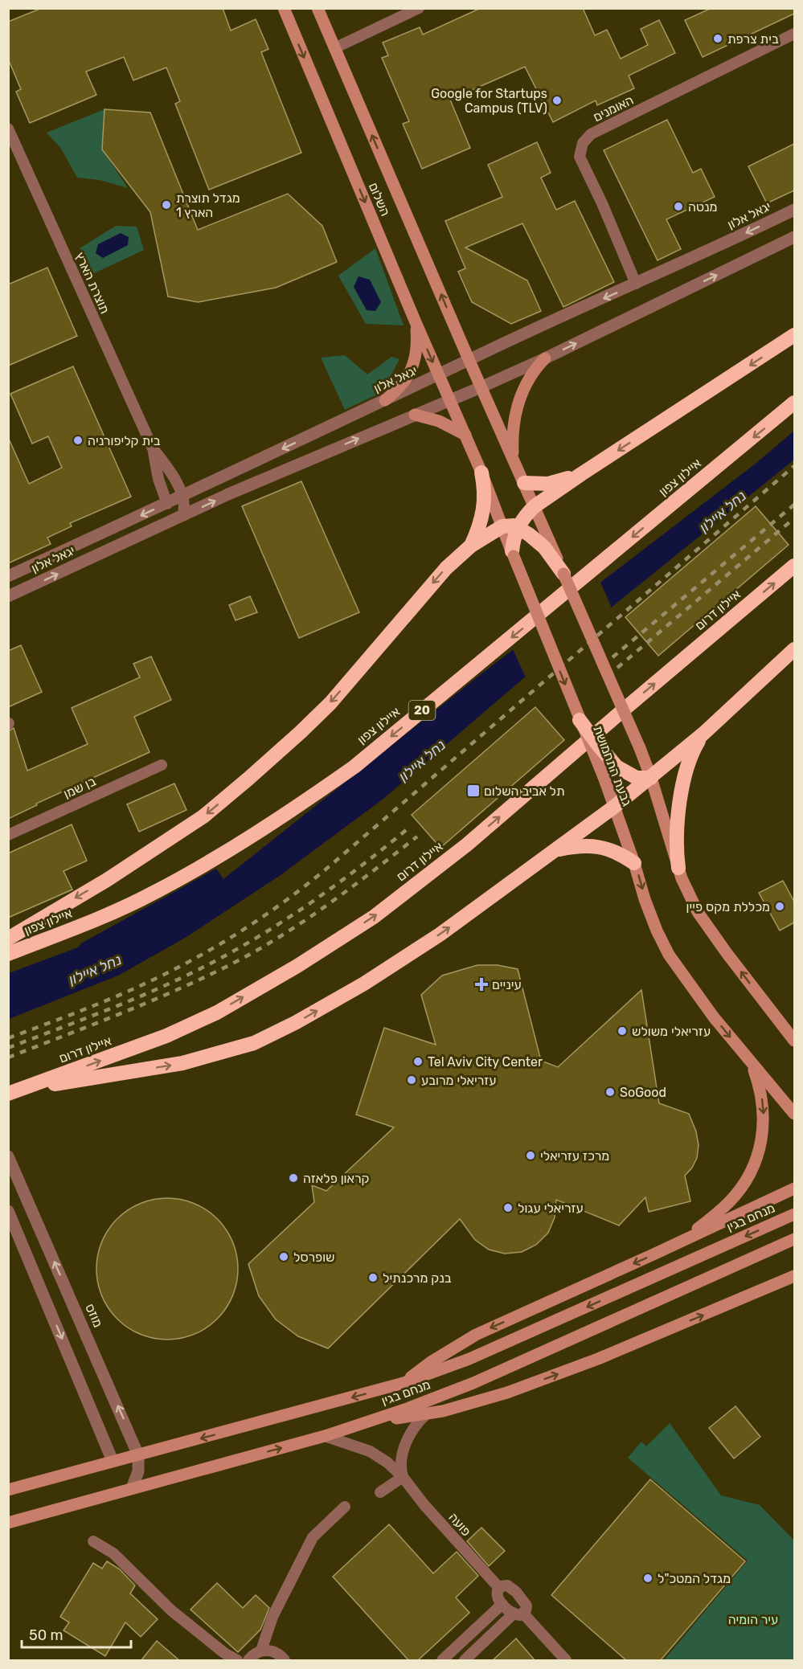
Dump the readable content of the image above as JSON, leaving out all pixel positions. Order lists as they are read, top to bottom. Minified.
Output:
{"streets":{"highway":["איילון צפון","איילון דרום","20"],"main road":["השלום","גבעת התחמושת","מנחם בגין"],"street":["האומנים","יגאל אלון","תוצרת הארץ","בן שמן","מוזס","פועה"]},"crossings":[["האומנים","יגאל אלון"],["השלום","יגאל אלון"],["השלום","גבעת התחמושת"],["יגאל אלון","תוצרת הארץ"],["יגאל אלון","גבעת התחמושת"],["מנחם בגין","מוזס"],["מנחם בגין","פועה"]],"water":["נחל איילון"],"parks":["עיר הומיה"],"places":{"other":["בית צרפת","Google for Startups Campus (TLV)","מגדל תוצרת הארץ 1","מנטה","בית קליפורניה","מכללת מקס פיין","עזריאלי משולש","Tel Aviv City Center","עזריאלי מרובע","SoGood","מרכז עזריאלי","קראון פלאזה","עזריאלי עגול","שופרסל","בנק מרכנתיל","מגדל המטכ\"ל"],"transit":["תל אביב השלום"],"health":["עיניים"]},"scale_bar":"50 m"}
